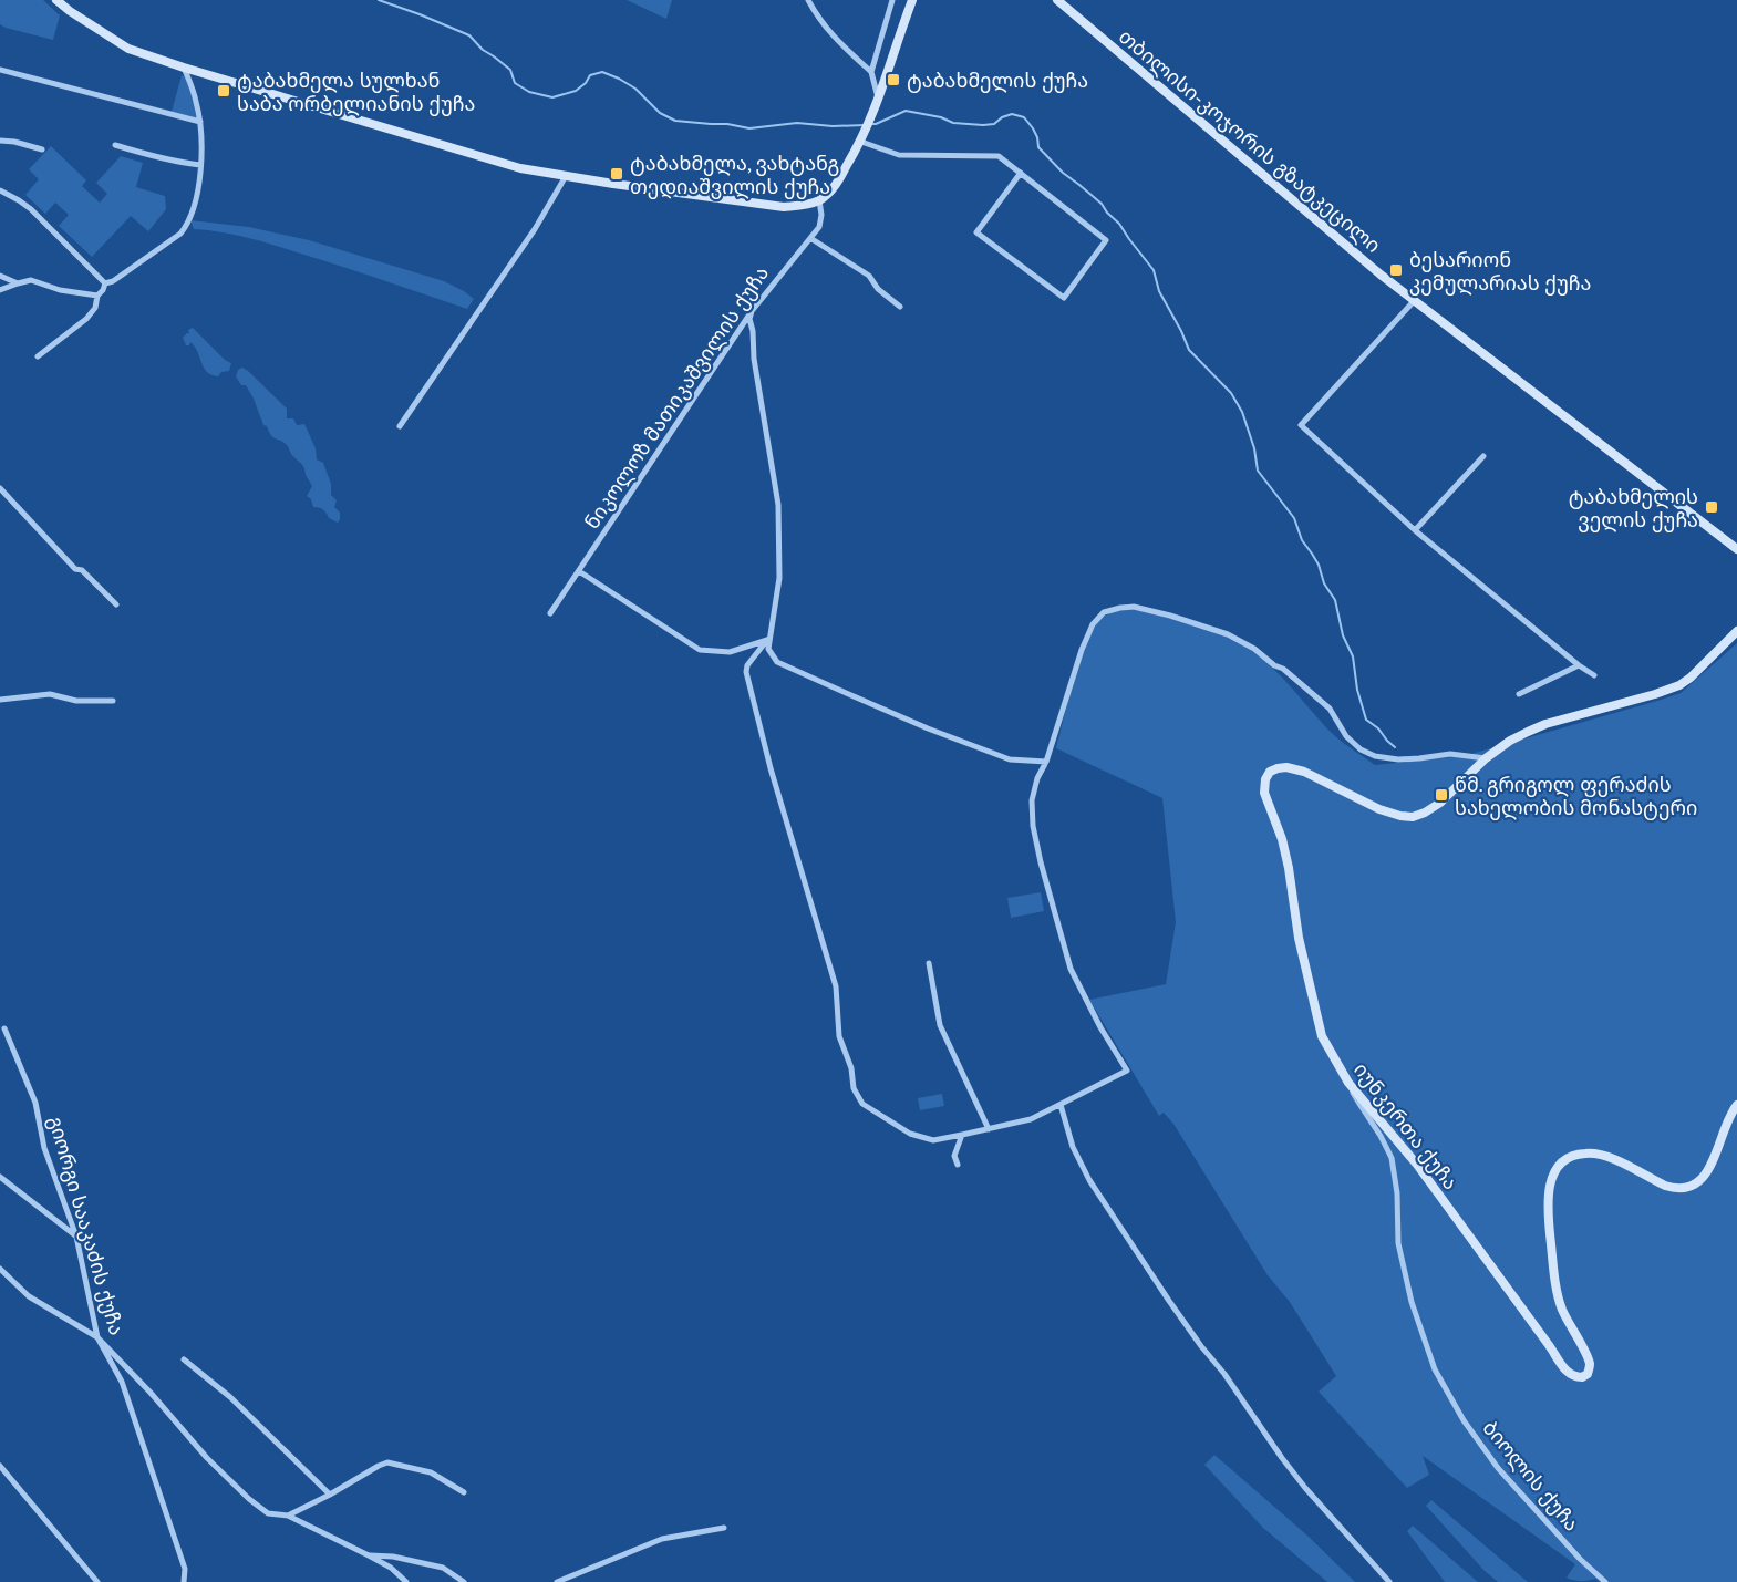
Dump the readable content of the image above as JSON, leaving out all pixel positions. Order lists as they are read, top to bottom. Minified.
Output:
{"streets":{"main road":["თბილისი-კოჯორის გზატკეცილი","იუნკერთა ქუჩა"],"street":["ნიკოლოზ მათიკაშვილის ქუჩა","გიორგი სააკაძის ქუჩა","ბიოლის ქუჩა"]},"crossings":[["იუნკერთა ქუჩა","ბიოლის ქუჩა"]],"places":{"transit":["ტაბახმელის ქუჩა","ტაბახმელა სულხან საბა ორბელიანის ქუჩა","ტაბახმელა, ვახტანგ თედიაშვილის ქუჩა","ბესარიონ კემულარიას ქუჩა","ტაბახმელის ველის ქუჩა","წმ. გრიგოლ ფერაძის სახელობის მონასტერი"]}}
